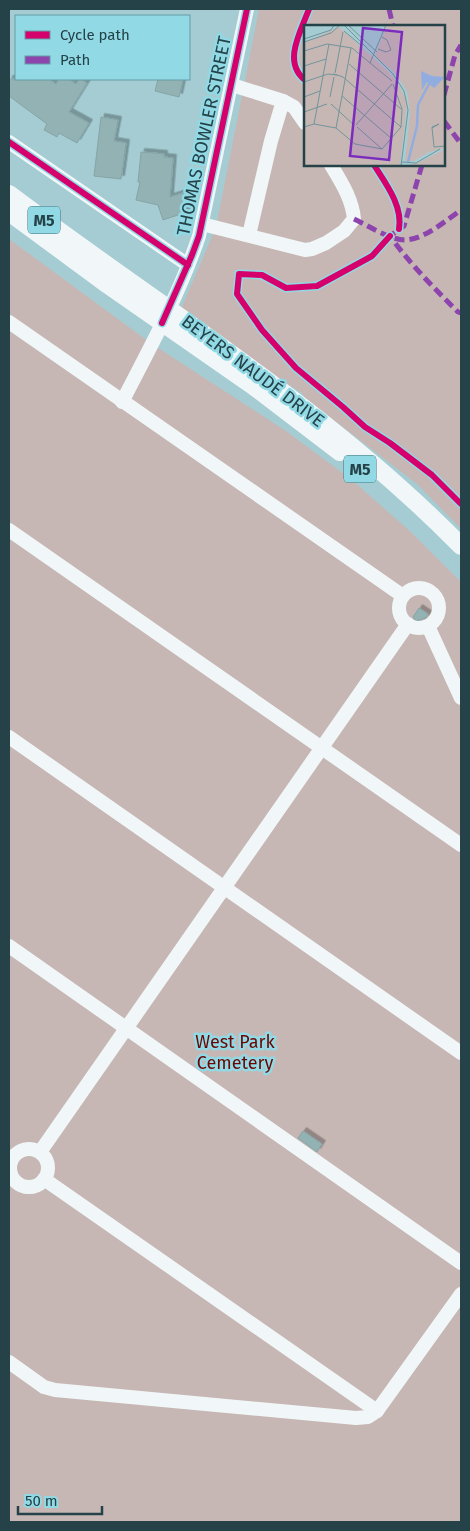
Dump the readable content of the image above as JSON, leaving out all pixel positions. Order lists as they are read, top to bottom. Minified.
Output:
{"streets":{"main road":["M5","BEYERS NAUDÉ DRIVE"],"street":["THOMAS BOWLER STREET"]},"crossings":[["THOMAS BOWLER STREET","BEYERS NAUDÉ DRIVE"]],"parks":["West Park Cemetery"],"legend":["Cycle path","Path"],"scale_bar":"50 m"}
